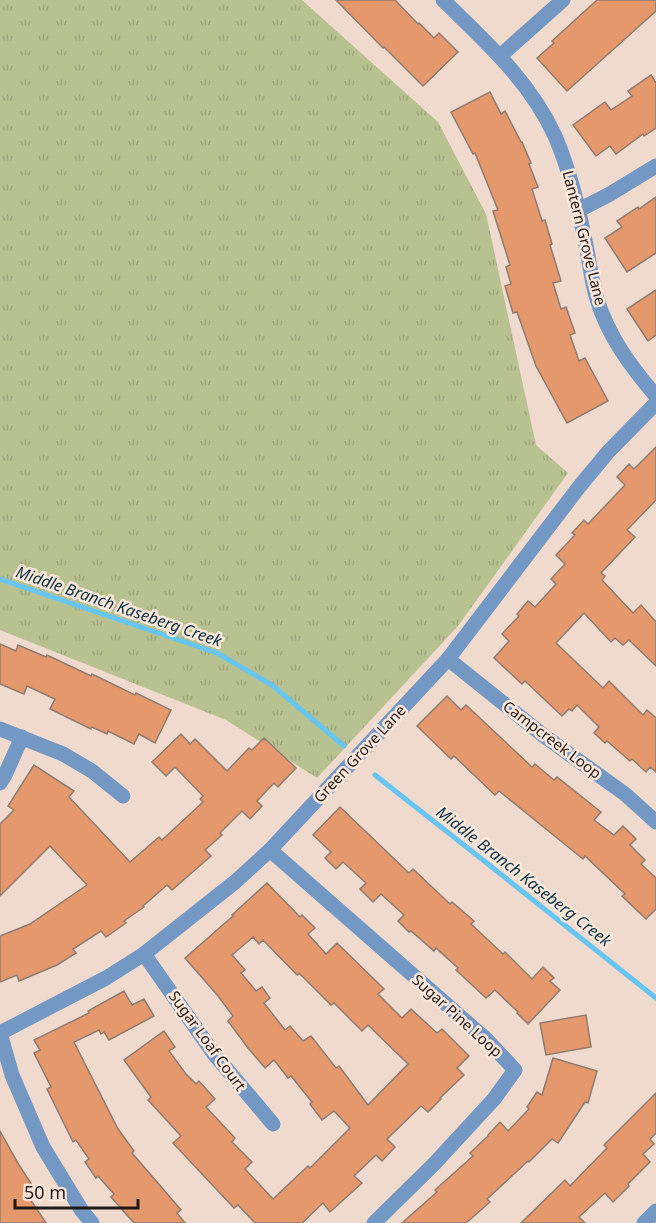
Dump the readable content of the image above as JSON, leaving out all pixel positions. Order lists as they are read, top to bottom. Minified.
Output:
{"streets":{"street":["Lantern Grove Lane","Campcreek Loop","Green Grove Lane","Sugar Pine Loop","Sugar Loaf Court"]},"crossings":[["Campcreek Loop","Green Grove Lane"],["Green Grove Lane","Sugar Pine Loop"],["Green Grove Lane","Sugar Loaf Court"]],"water":["Middle Branch Kaseberg Creek"],"scale_bar":"50 m"}
